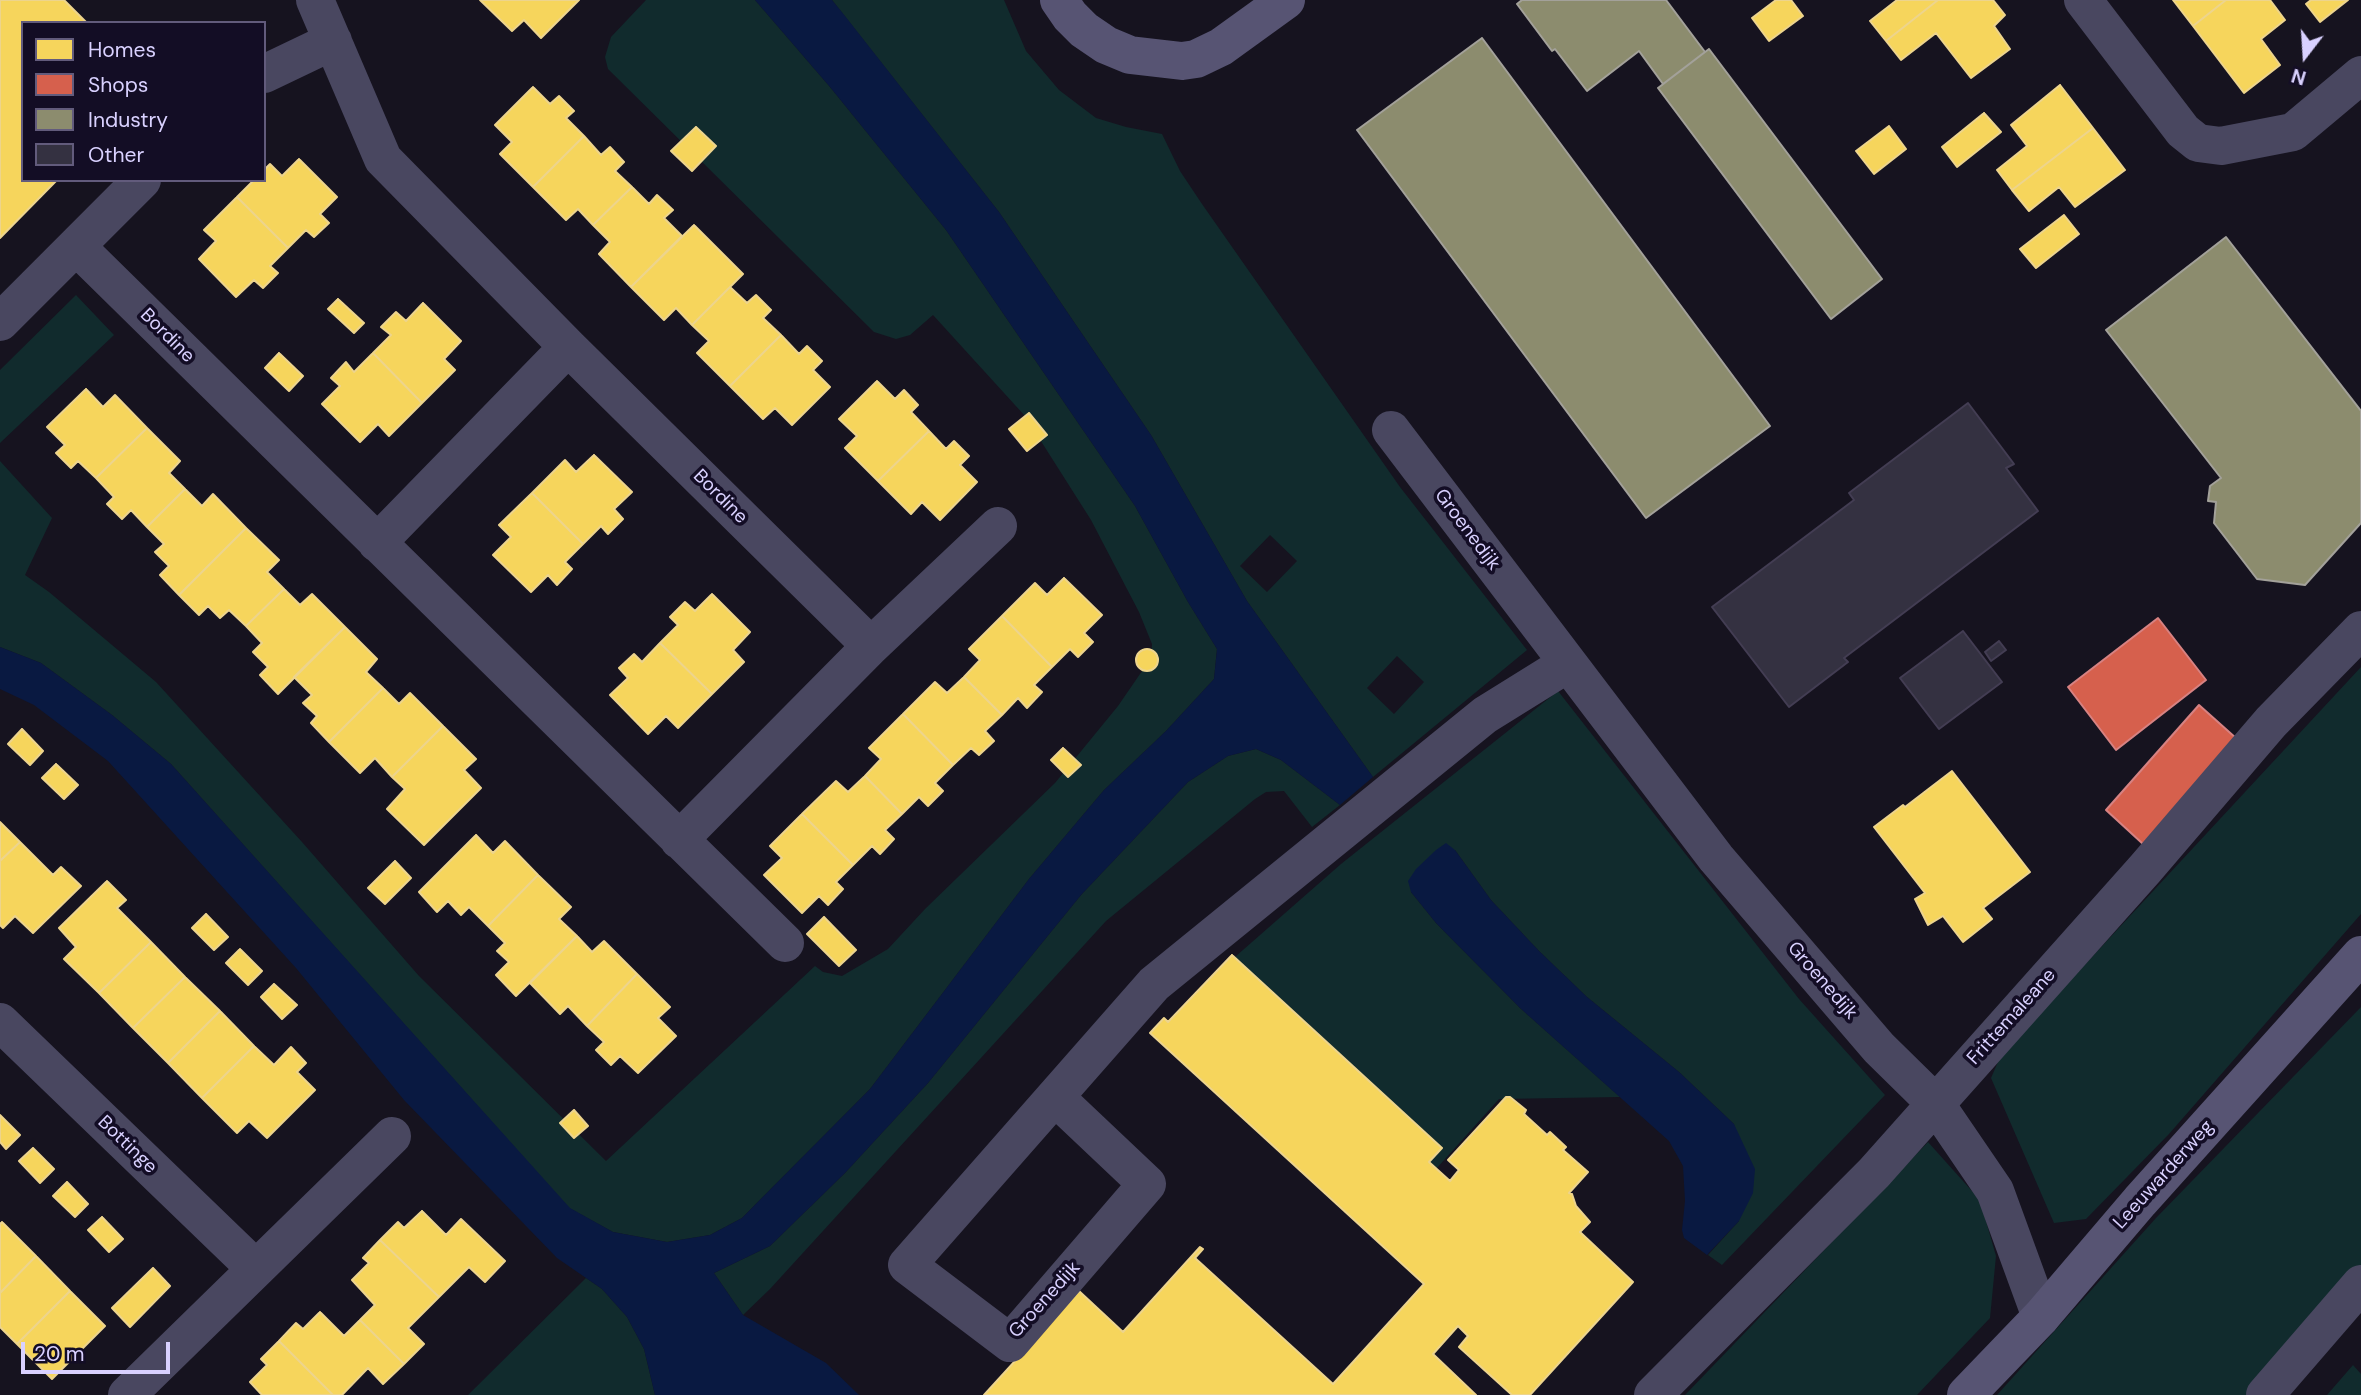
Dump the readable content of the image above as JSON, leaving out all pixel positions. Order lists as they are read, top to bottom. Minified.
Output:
{"streets":{"main road":["Leeuwarderweg"],"street":["Bordine","Groenedijk","Frittemaleane","Bottinge"]},"crossings":[["Groenedijk","Frittemaleane"],["Groenedijk","Leeuwarderweg"]],"legend":["Homes","Shops","Industry","Other"],"scale_bar":"20 m","north":"bottom"}
